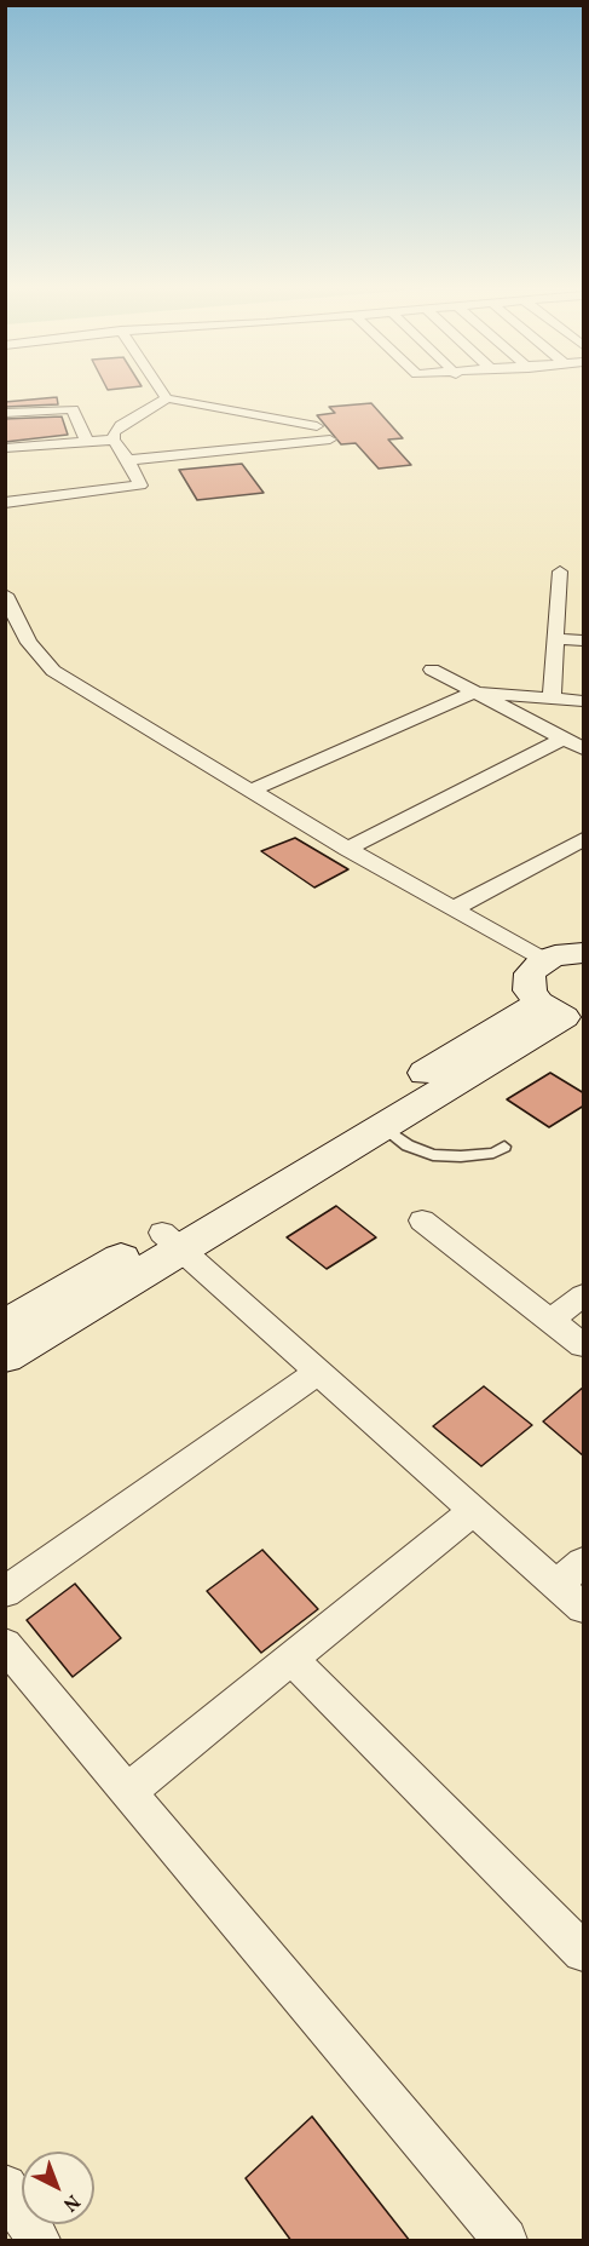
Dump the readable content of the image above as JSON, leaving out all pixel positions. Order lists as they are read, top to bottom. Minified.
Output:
{"north":"bottom right"}
